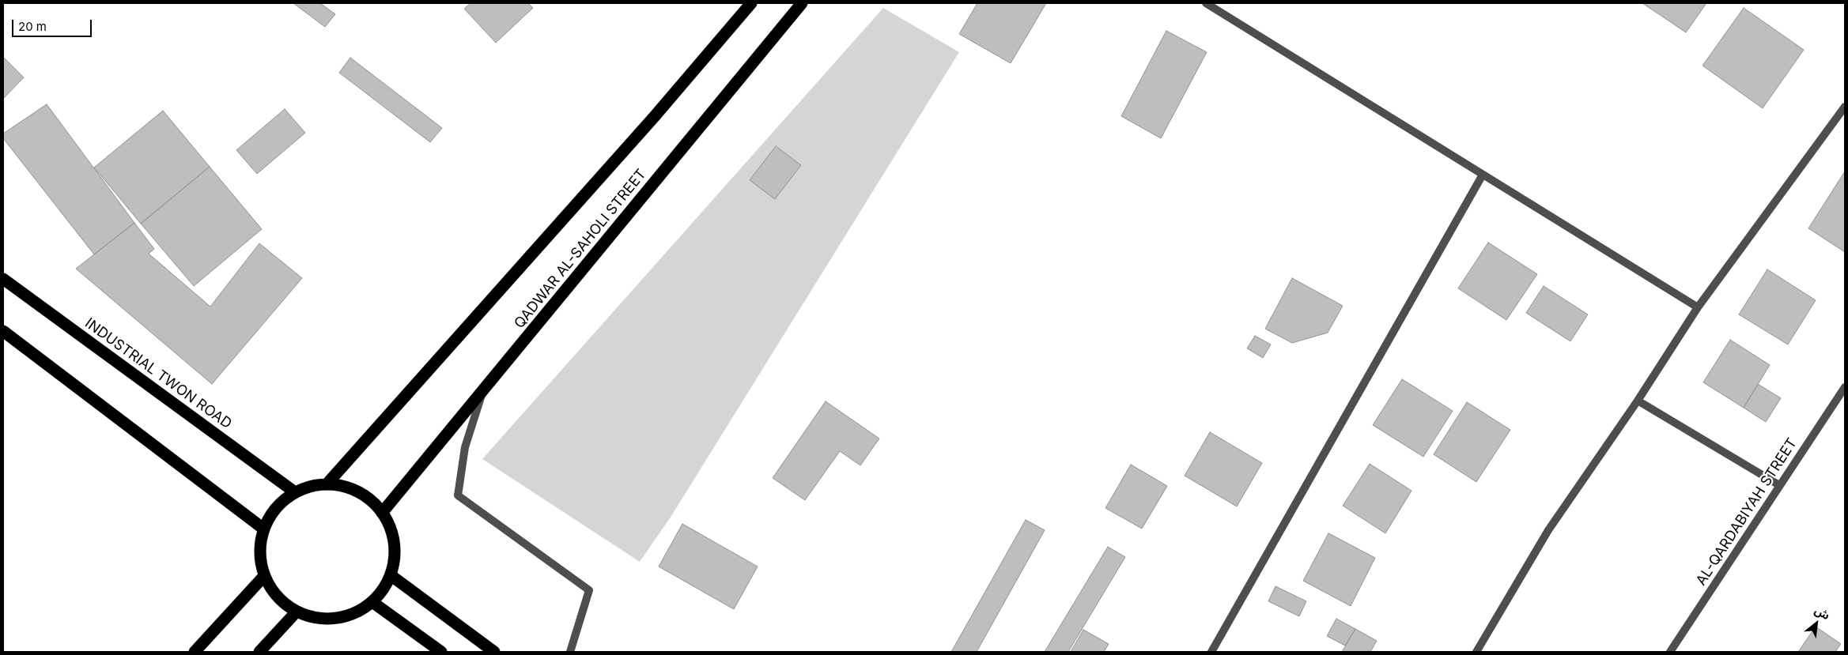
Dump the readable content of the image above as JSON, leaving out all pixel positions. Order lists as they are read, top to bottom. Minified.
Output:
{"streets":{"highway":["QADWAR AL-SAHOLI STREET","INDUSTRIAL TWON ROAD"],"street":["AL-QARDABIYAH STREET"]},"crossings":[["QADWAR AL-SAHOLI STREET","INDUSTRIAL TWON ROAD"]],"scale_bar":"20 m","north":"top right"}
